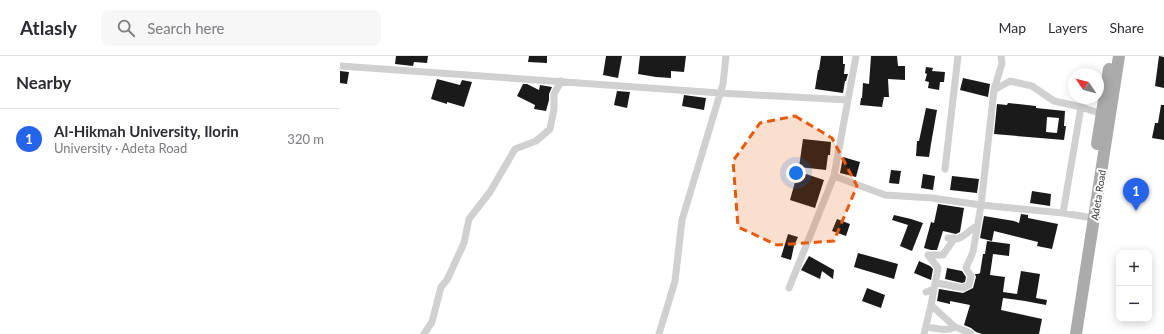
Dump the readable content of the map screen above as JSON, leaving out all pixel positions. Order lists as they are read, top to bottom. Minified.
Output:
{"streets":{"main road":["Adeta Road"]},"north":"top left","page":{"header":"Atlasly","search":"Search here","nav":["Map","Layers","Share"],"heading":"Nearby","list":[{"mark":"1","name":"Al-Hikmah University, Ilorin","note":"University · Adeta Road","value":"320 m"}],"pins":"1","map_buttons":["+","−"]}}
